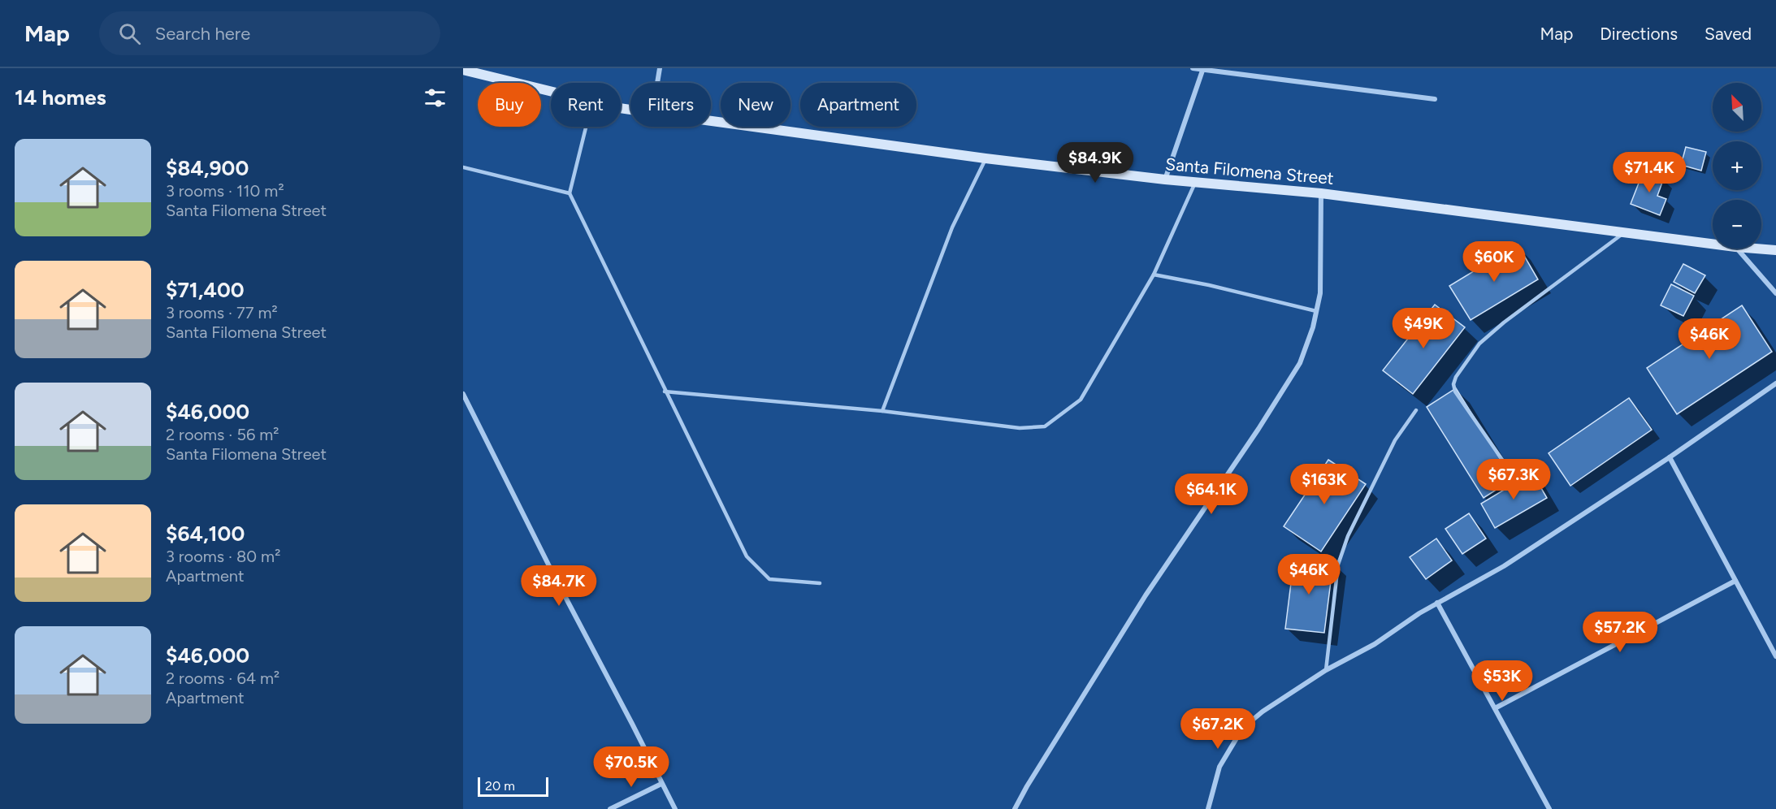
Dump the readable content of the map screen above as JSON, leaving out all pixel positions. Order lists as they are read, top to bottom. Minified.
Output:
{"streets":{"main road":["Santa Filomena Street"]},"scale_bar":"20 m","north":"top left","page":{"header":"Map","search":"Search here","nav":["Map","Directions","Saved"],"heading":"14 homes","map_buttons":["+","−"],"chip":["Buy","Rent","Filters","New","Apartment"],"list":[{"name":"$84,900","note":"3 rooms · 110 m² · Santa Filomena Street"},{"name":"$71,400","note":"3 rooms · 77 m² · Santa Filomena Street"},{"name":"$46,000","note":"2 rooms · 56 m² · Santa Filomena Street"},{"name":"$64,100","note":"3 rooms · 80 m² · Apartment"},{"name":"$46,000","note":"2 rooms · 64 m² · Apartment"}],"price":["$84.9K","$71.4K","$60K","$49K","$46K","$67.3K","$163K","$64.1K","$46K","$84.7K","$57.2K","$53K","$67.2K","$70.5K"],"scale":"20 m"}}
